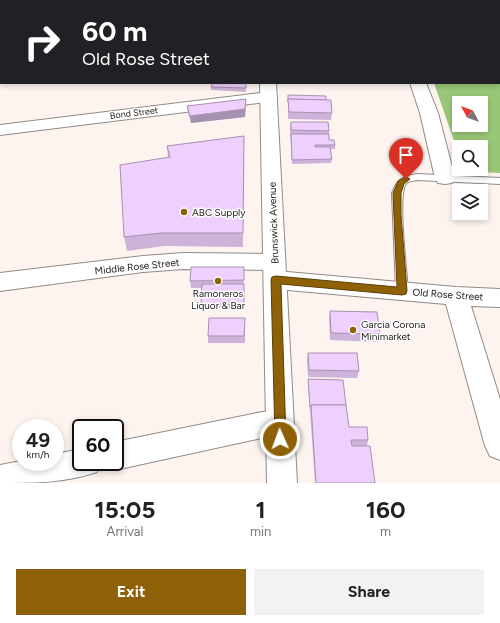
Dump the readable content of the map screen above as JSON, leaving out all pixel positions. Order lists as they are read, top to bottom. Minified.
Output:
{"streets":{"street":["Bond Street","Brunswick Avenue","Middle Rose Street","Old Rose Street"]},"crossings":[["Bond Street","Brunswick Avenue"],["Brunswick Avenue","Middle Rose Street"],["Brunswick Avenue","Old Rose Street"],["Middle Rose Street","Old Rose Street"]],"places":["ABC Supply","Ramoneros Liquor & Bar","Garcia Corona Minimarket"],"north":"top left","page":{"turn":["60 m","Old Rose Street"],"speed":"49 km/h","limit":"60","eta":["15:05","Arrival","1","min","160","m"],"buttons":["Exit","Share"]}}
